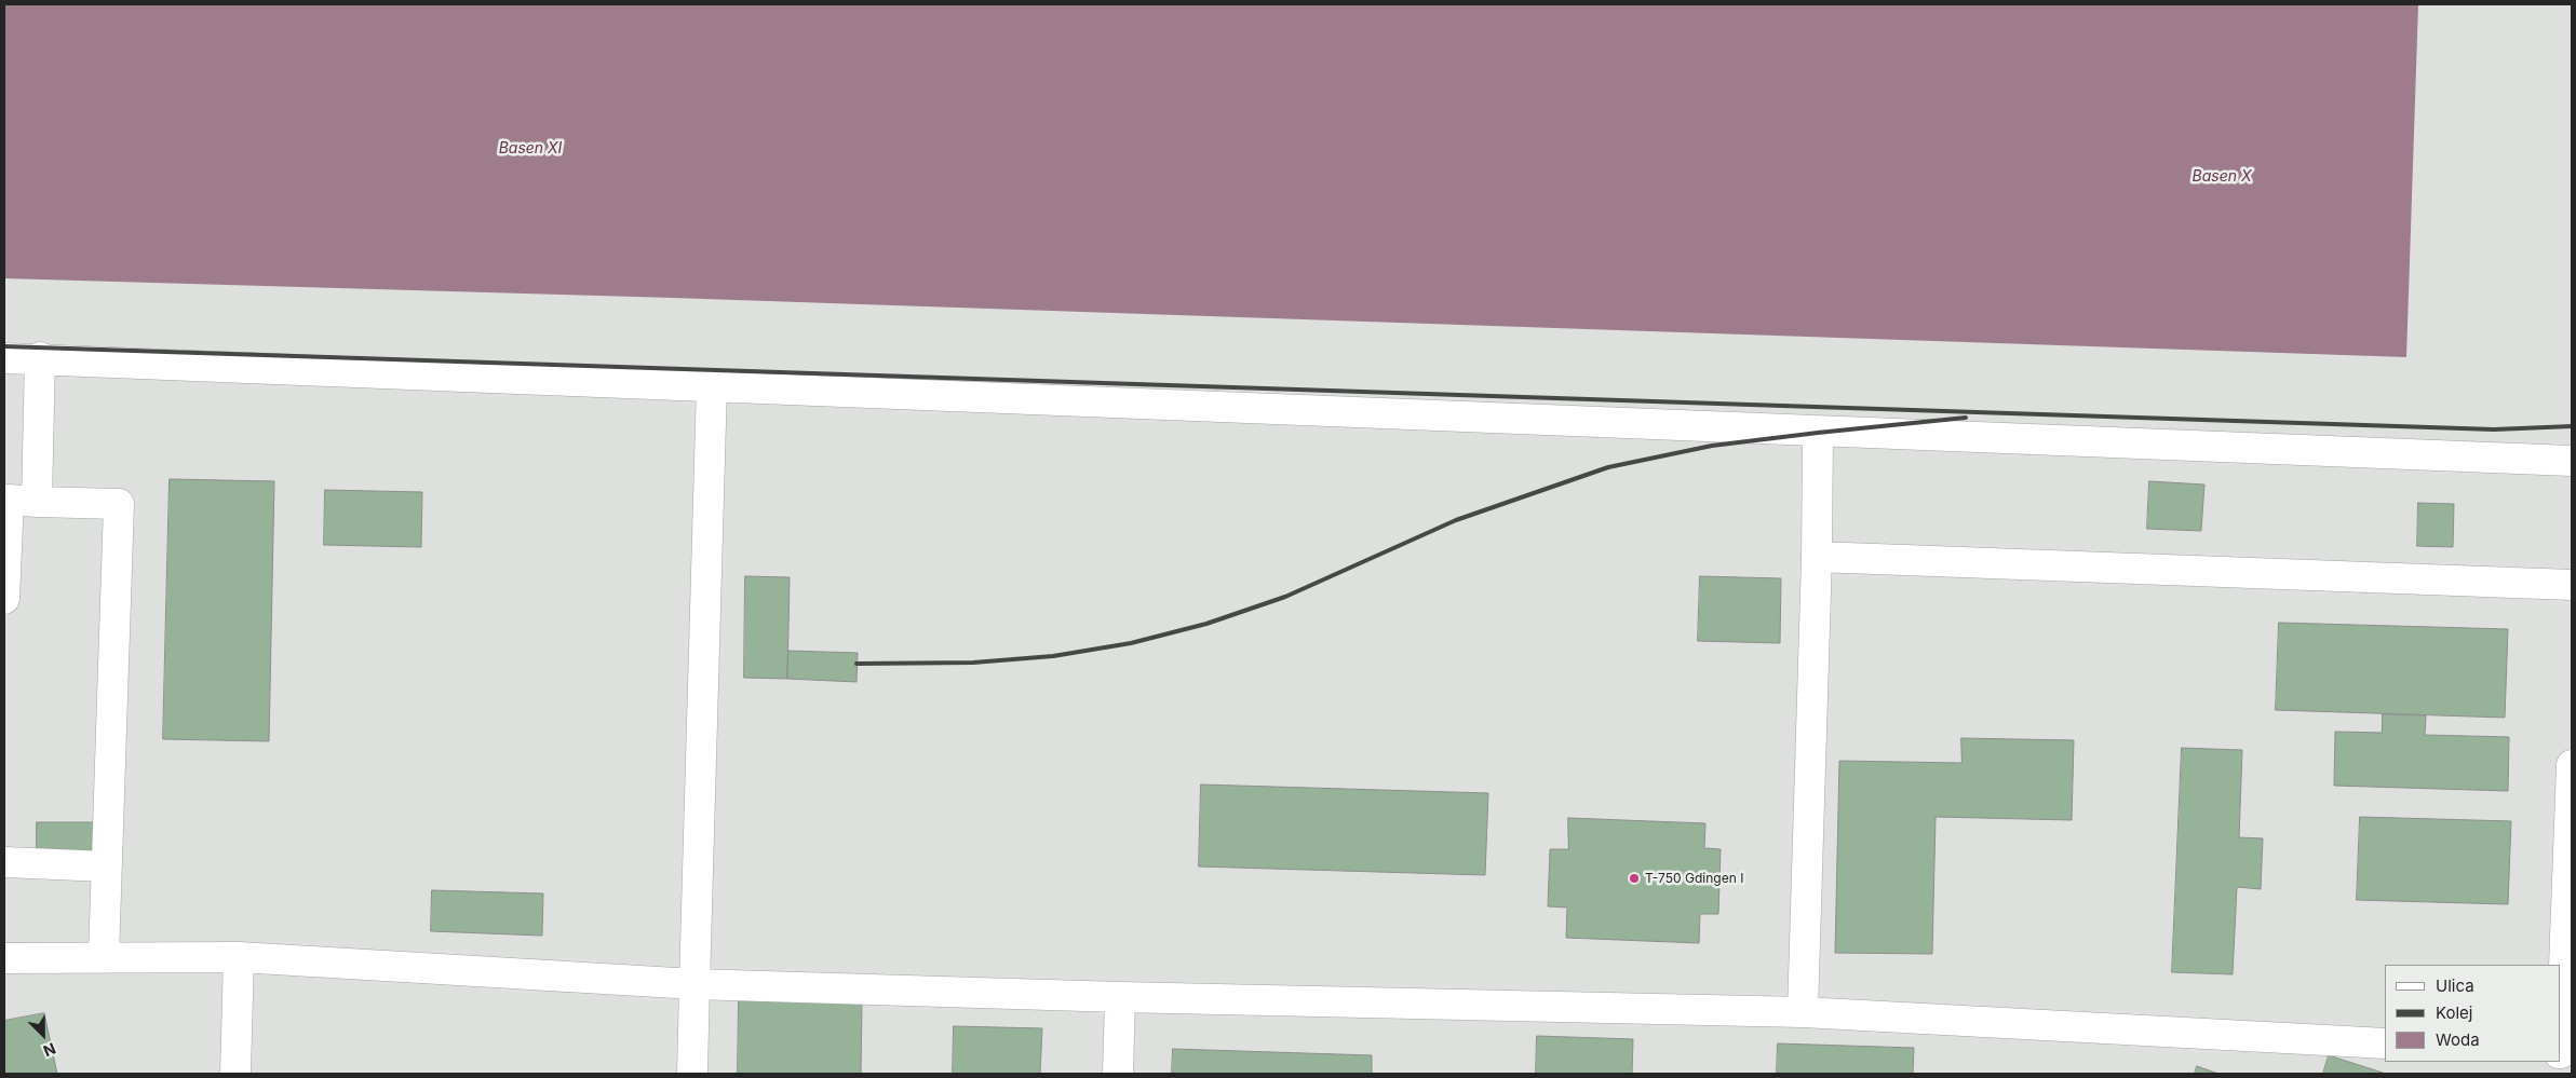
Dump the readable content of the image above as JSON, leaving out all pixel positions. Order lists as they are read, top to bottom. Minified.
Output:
{"water":["Basen XI","Basen X"],"places":["T-750 Gdingen I"],"legend":["Ulica","Kolej","Woda"],"north":"bottom right"}
